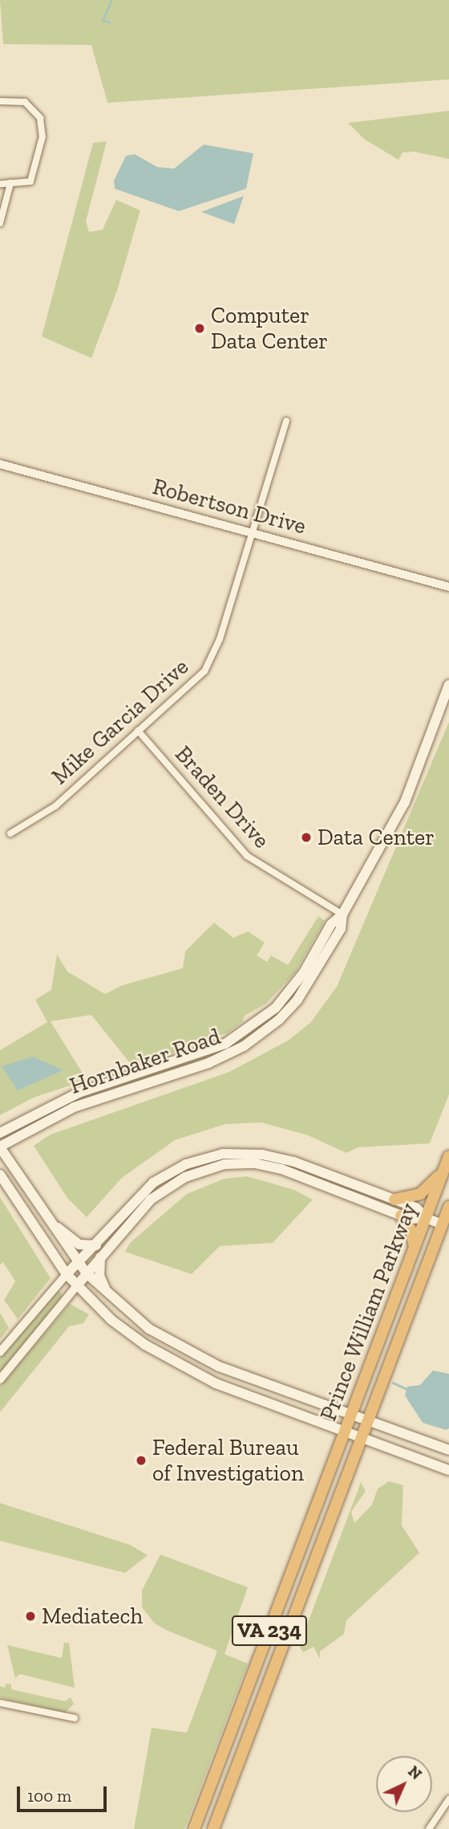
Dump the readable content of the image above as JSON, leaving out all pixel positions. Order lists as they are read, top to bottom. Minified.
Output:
{"streets":{"highway":["Prince William Parkway","VA 234"],"main road":["Hornbaker Road"],"street":["Robertson Drive","Mike Garcia Drive","Braden Drive"]},"crossings":[["Robertson Drive","Mike Garcia Drive"],["Mike Garcia Drive","Braden Drive"],["Braden Drive","Hornbaker Road"]],"places":["Computer Data Center","Data Center","Federal Bureau of Investigation","Mediatech"],"scale_bar":"100 m","north":"top right"}
